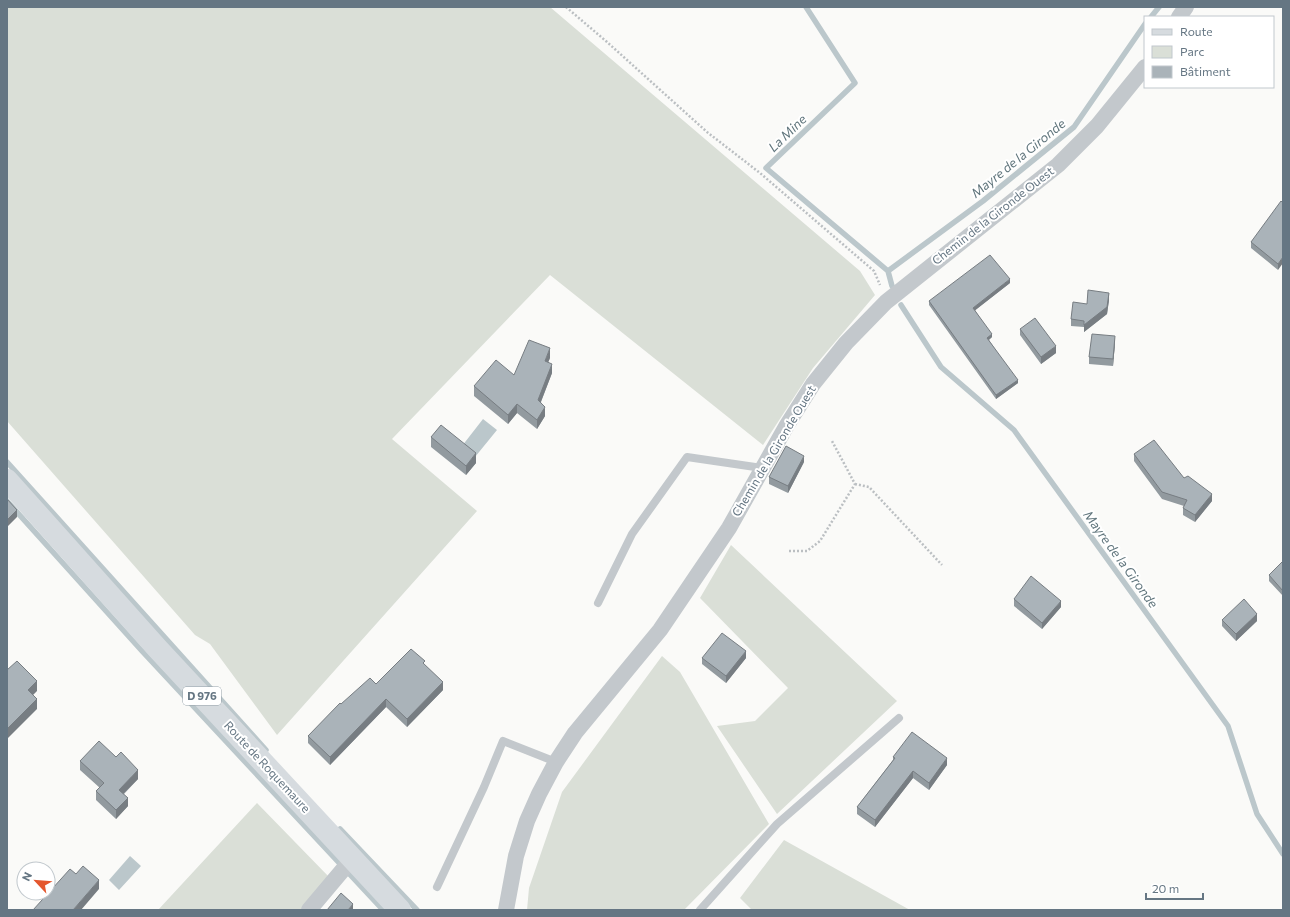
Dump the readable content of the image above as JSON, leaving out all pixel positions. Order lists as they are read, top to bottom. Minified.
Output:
{"streets":{"main road":["D 976","Route de Roquemaure"],"street":["Chemin de la Gironde Ouest"]},"water":["La Mine","Mayre de la Gironde"],"legend":["Route","Parc","Bâtiment"],"scale_bar":"20 m","north":"top left"}
